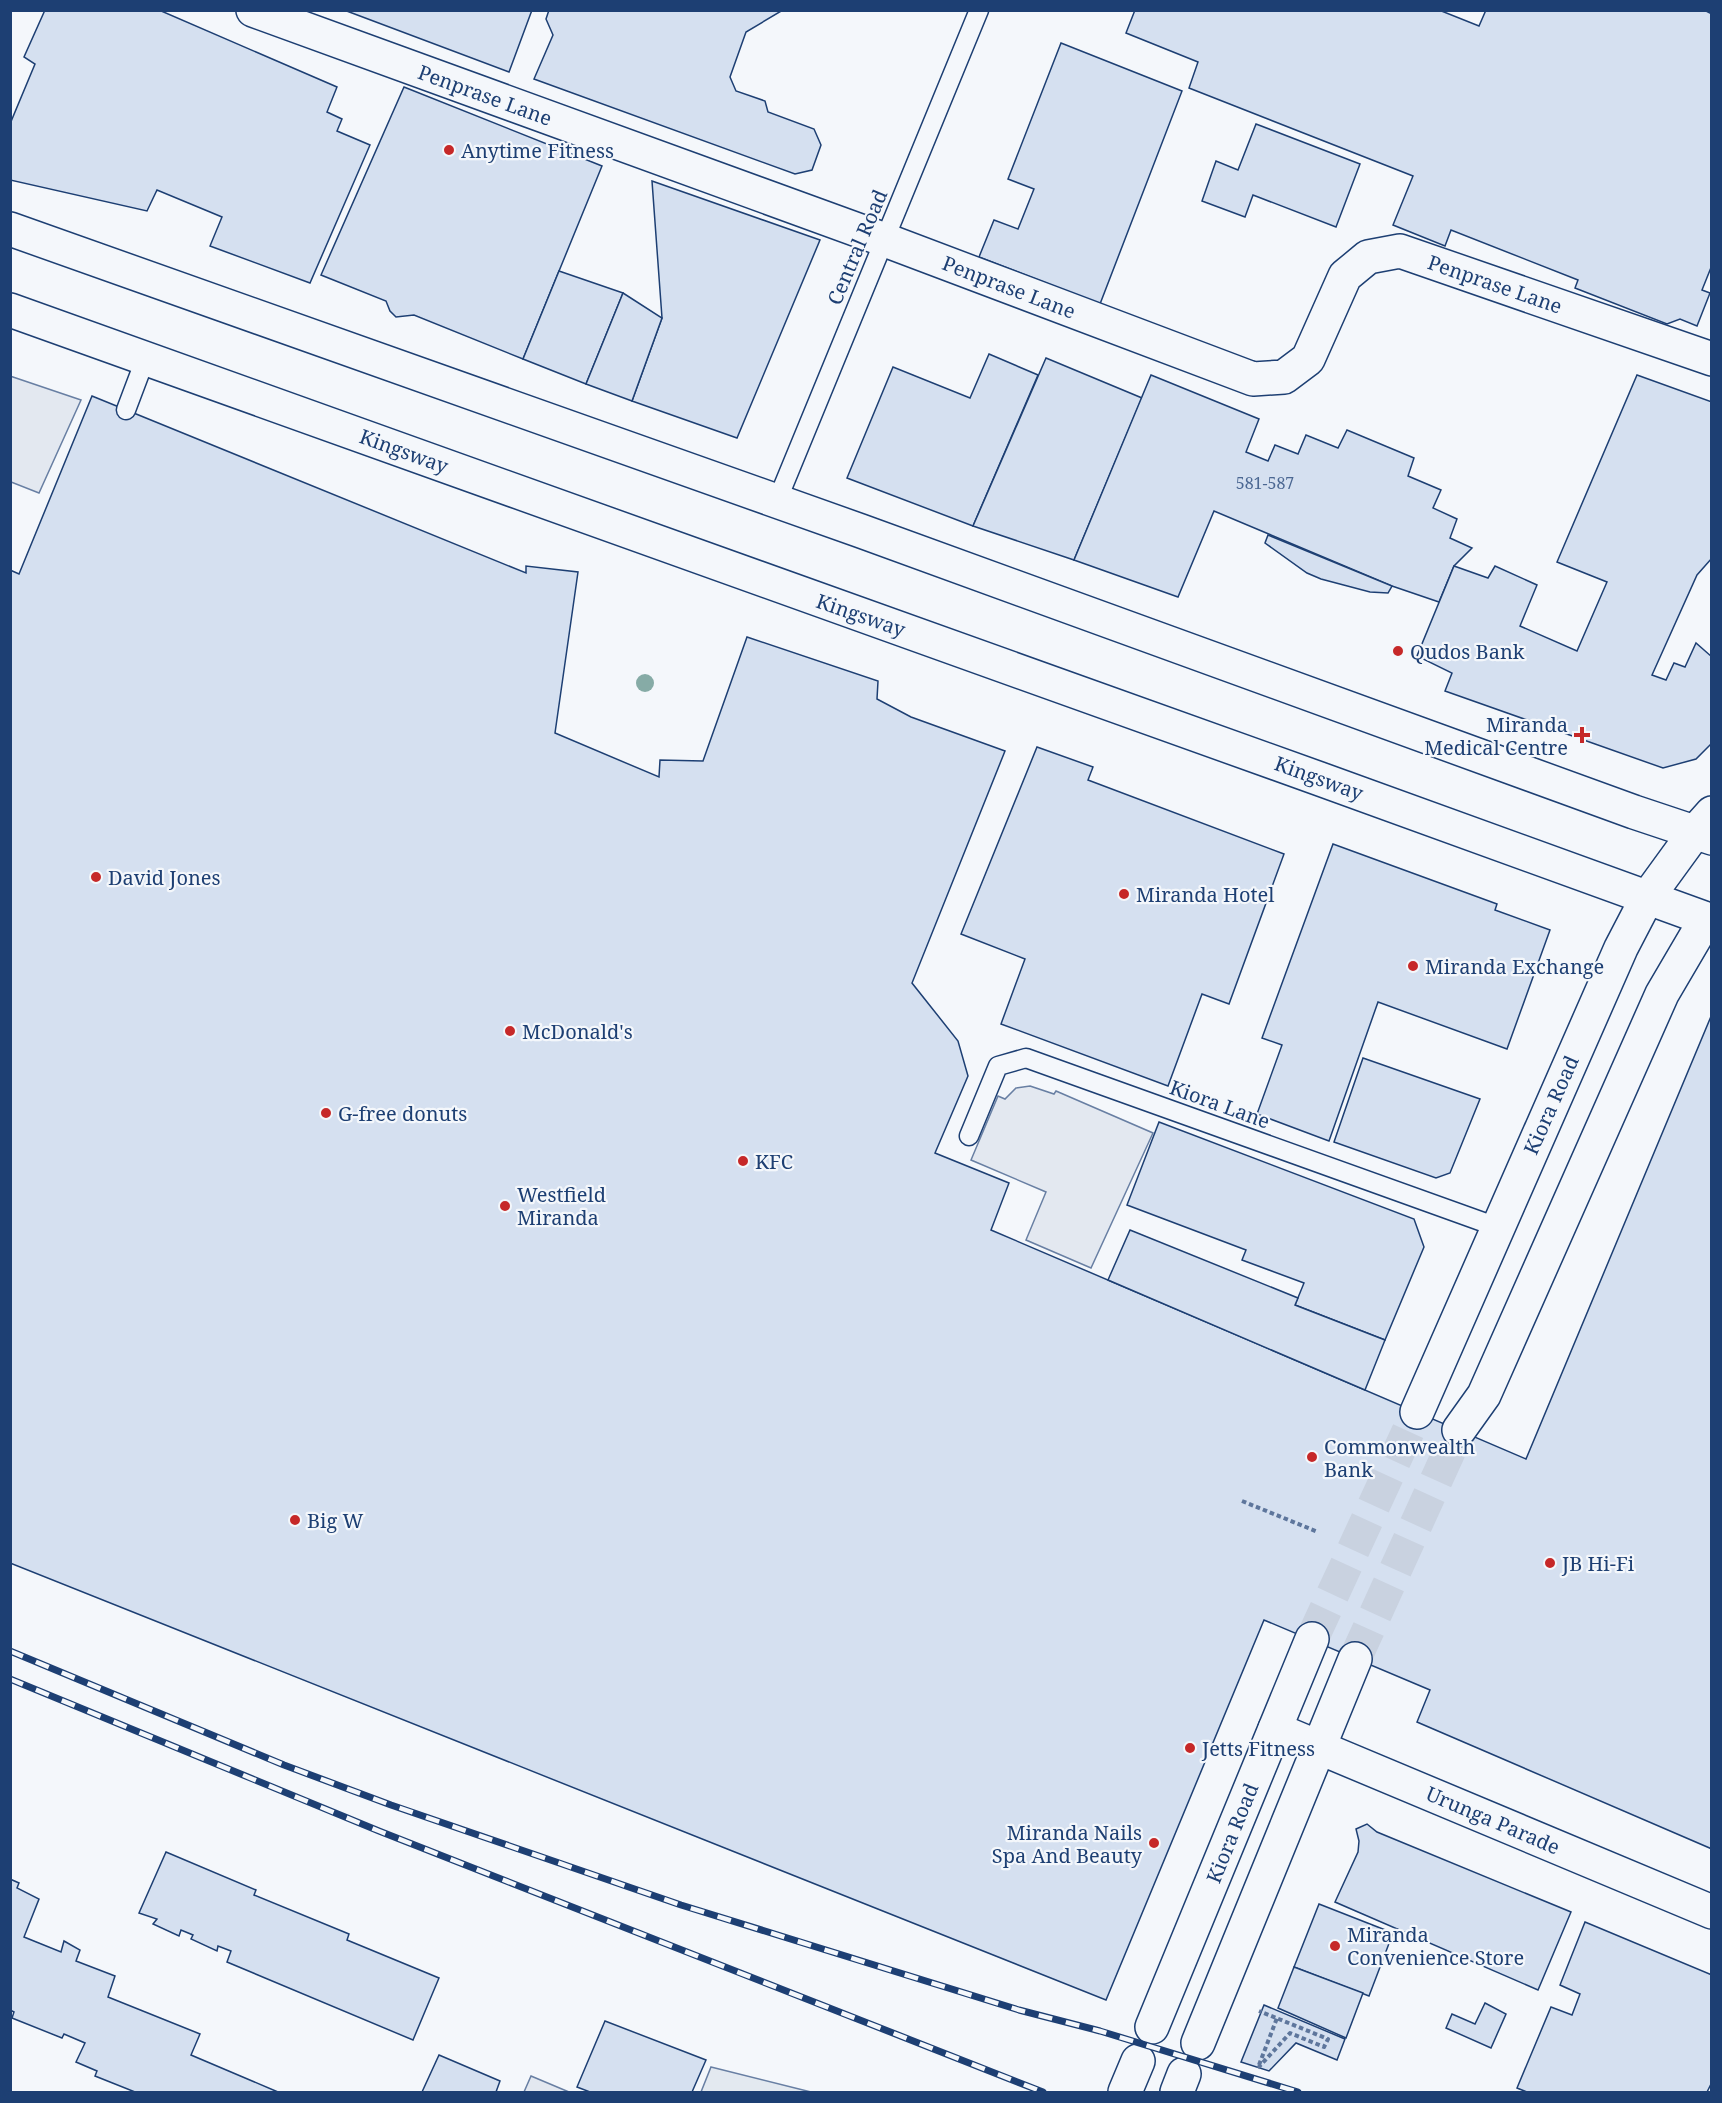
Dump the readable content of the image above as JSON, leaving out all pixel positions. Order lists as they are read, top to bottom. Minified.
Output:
{"streets":{"street":["Penprase Lane","Kingsway","Kiora Road","Urunga Parade"],"lane":["Central Road","Kiora Lane"]},"crossings":[["Penprase Lane","Central Road"],["Kingsway","Kiora Road"],["Kiora Lane","Kiora Road"],["Kiora Road","Urunga Parade"]],"places":{"other":["Anytime Fitness","Qudos Bank","David Jones","Miranda Hotel","Miranda Exchange","McDonald's","G-free donuts","KFC","Westfield Miranda","Commonwealth Bank","Big W","JB Hi-Fi","Jetts Fitness","Miranda Nails Spa And Beauty","Miranda Convenience Store"],"health":["Miranda Medical Centre"]},"house_numbers":["581-587"]}
